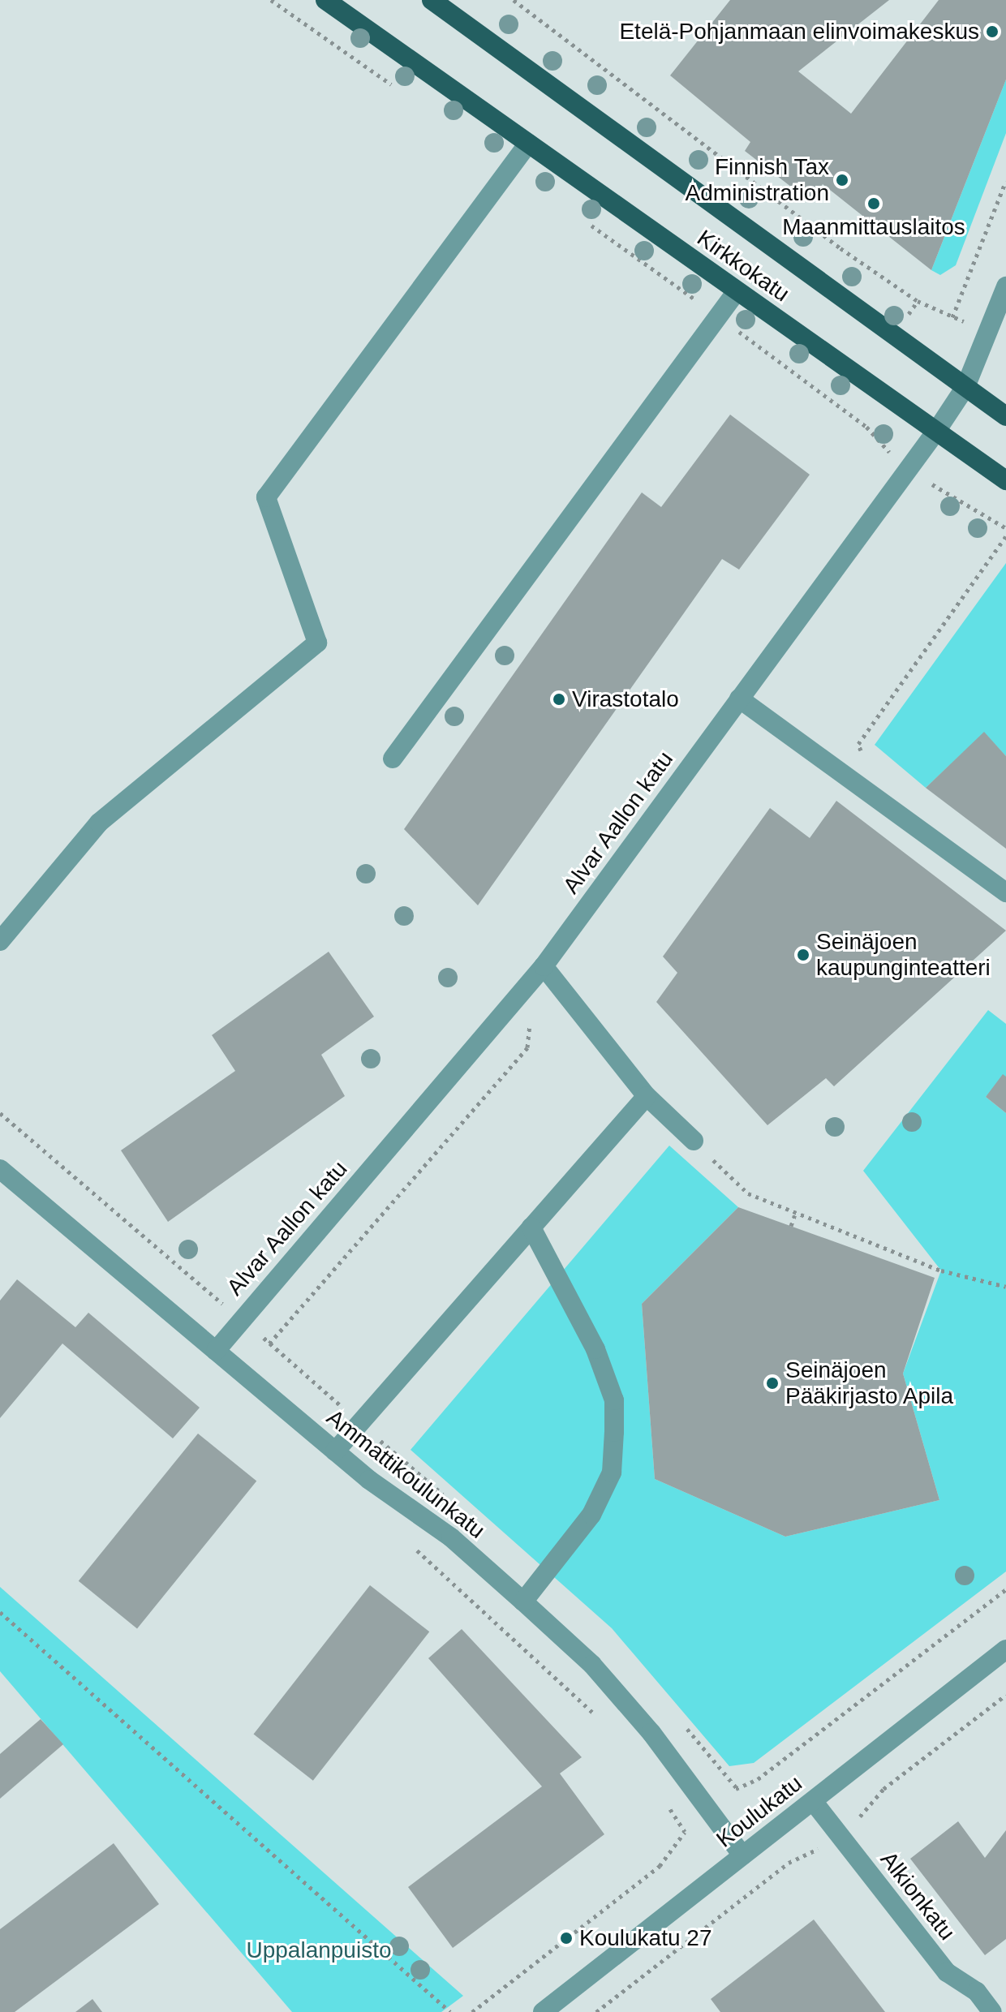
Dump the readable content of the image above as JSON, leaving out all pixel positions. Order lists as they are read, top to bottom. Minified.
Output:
{"streets":{"main road":["Kirkkokatu"],"street":["Alvar Aallon katu","Ammattikoulunkatu","Koulukatu","Alkionkatu"]},"crossings":[["Kirkkokatu","Alvar Aallon katu"],["Alvar Aallon katu","Ammattikoulunkatu"],["Ammattikoulunkatu","Koulukatu"],["Koulukatu","Alkionkatu"]],"parks":["Uppalanpuisto"],"places":["Etelä-Pohjanmaan elinvoimakeskus","Finnish Tax Administration","Maanmittauslaitos","Virastotalo","Seinäjoen kaupunginteatteri","Seinäjoen Pääkirjasto Apila","Koulukatu 27"]}
